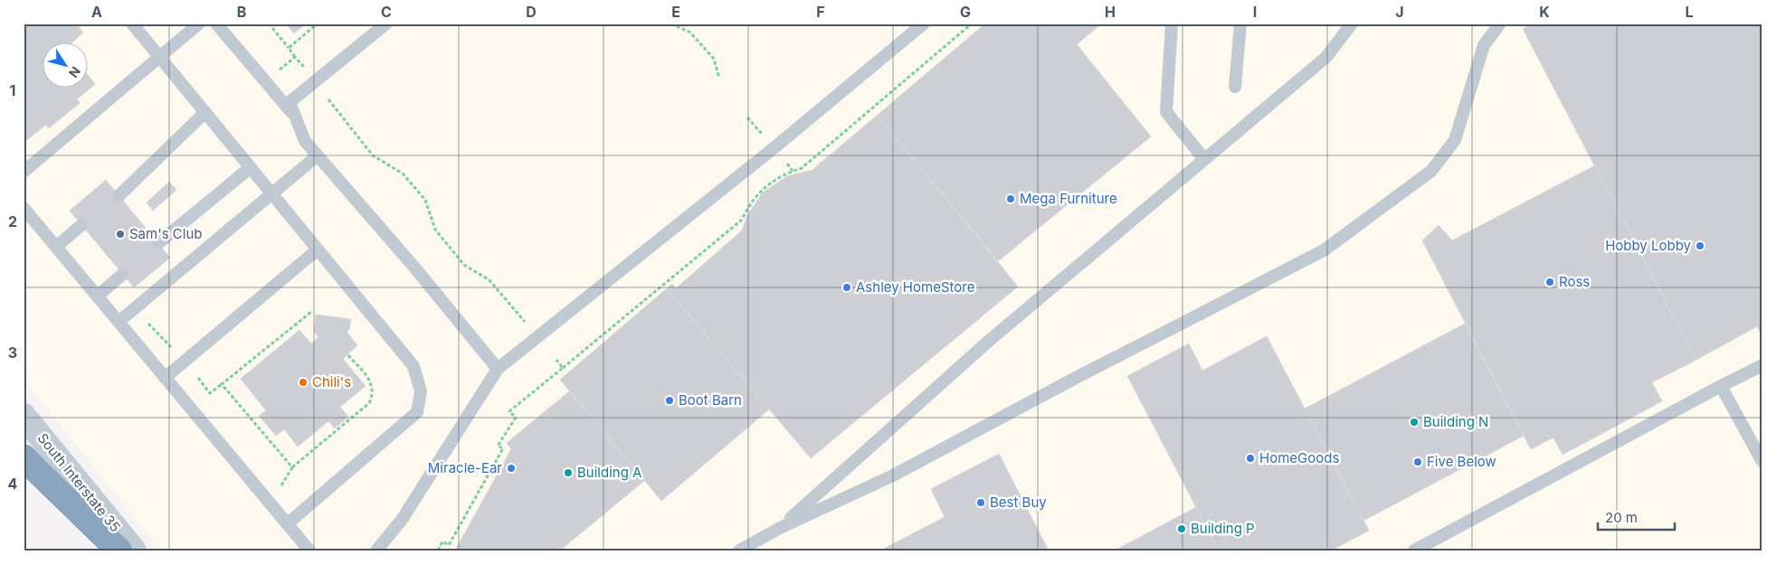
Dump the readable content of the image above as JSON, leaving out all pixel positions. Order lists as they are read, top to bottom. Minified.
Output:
{"streets":{"main road":["South Interstate 35"]},"places":["Mega Furniture","Sam's Club","Hobby Lobby","Ross","Ashley HomeStore","Chili's","Boot Barn","Building N","HomeGoods","Five Below","Miracle-Ear","Building A","Best Buy","Building P"],"scale_bar":"20 m","north":"bottom right","grid":{"columns":["A","B","C","D","E","F","G","H","I","J","K","L"],"rows":["1","2","3","4"]}}
